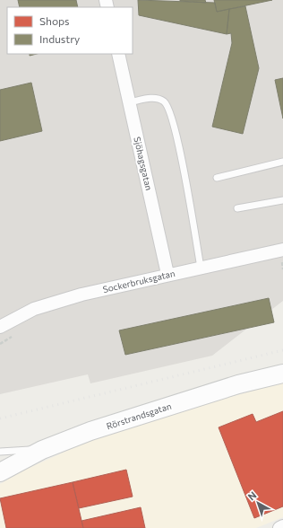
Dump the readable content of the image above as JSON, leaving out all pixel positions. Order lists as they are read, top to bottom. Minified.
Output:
{"streets":{"main road":["Rörstrandsgatan"],"street":["Sjöhagsgatan","Sockerbruksgatan"]},"crossings":[["Sjöhagsgatan","Sockerbruksgatan"]],"legend":["Shops","Industry"],"north":"top left"}
